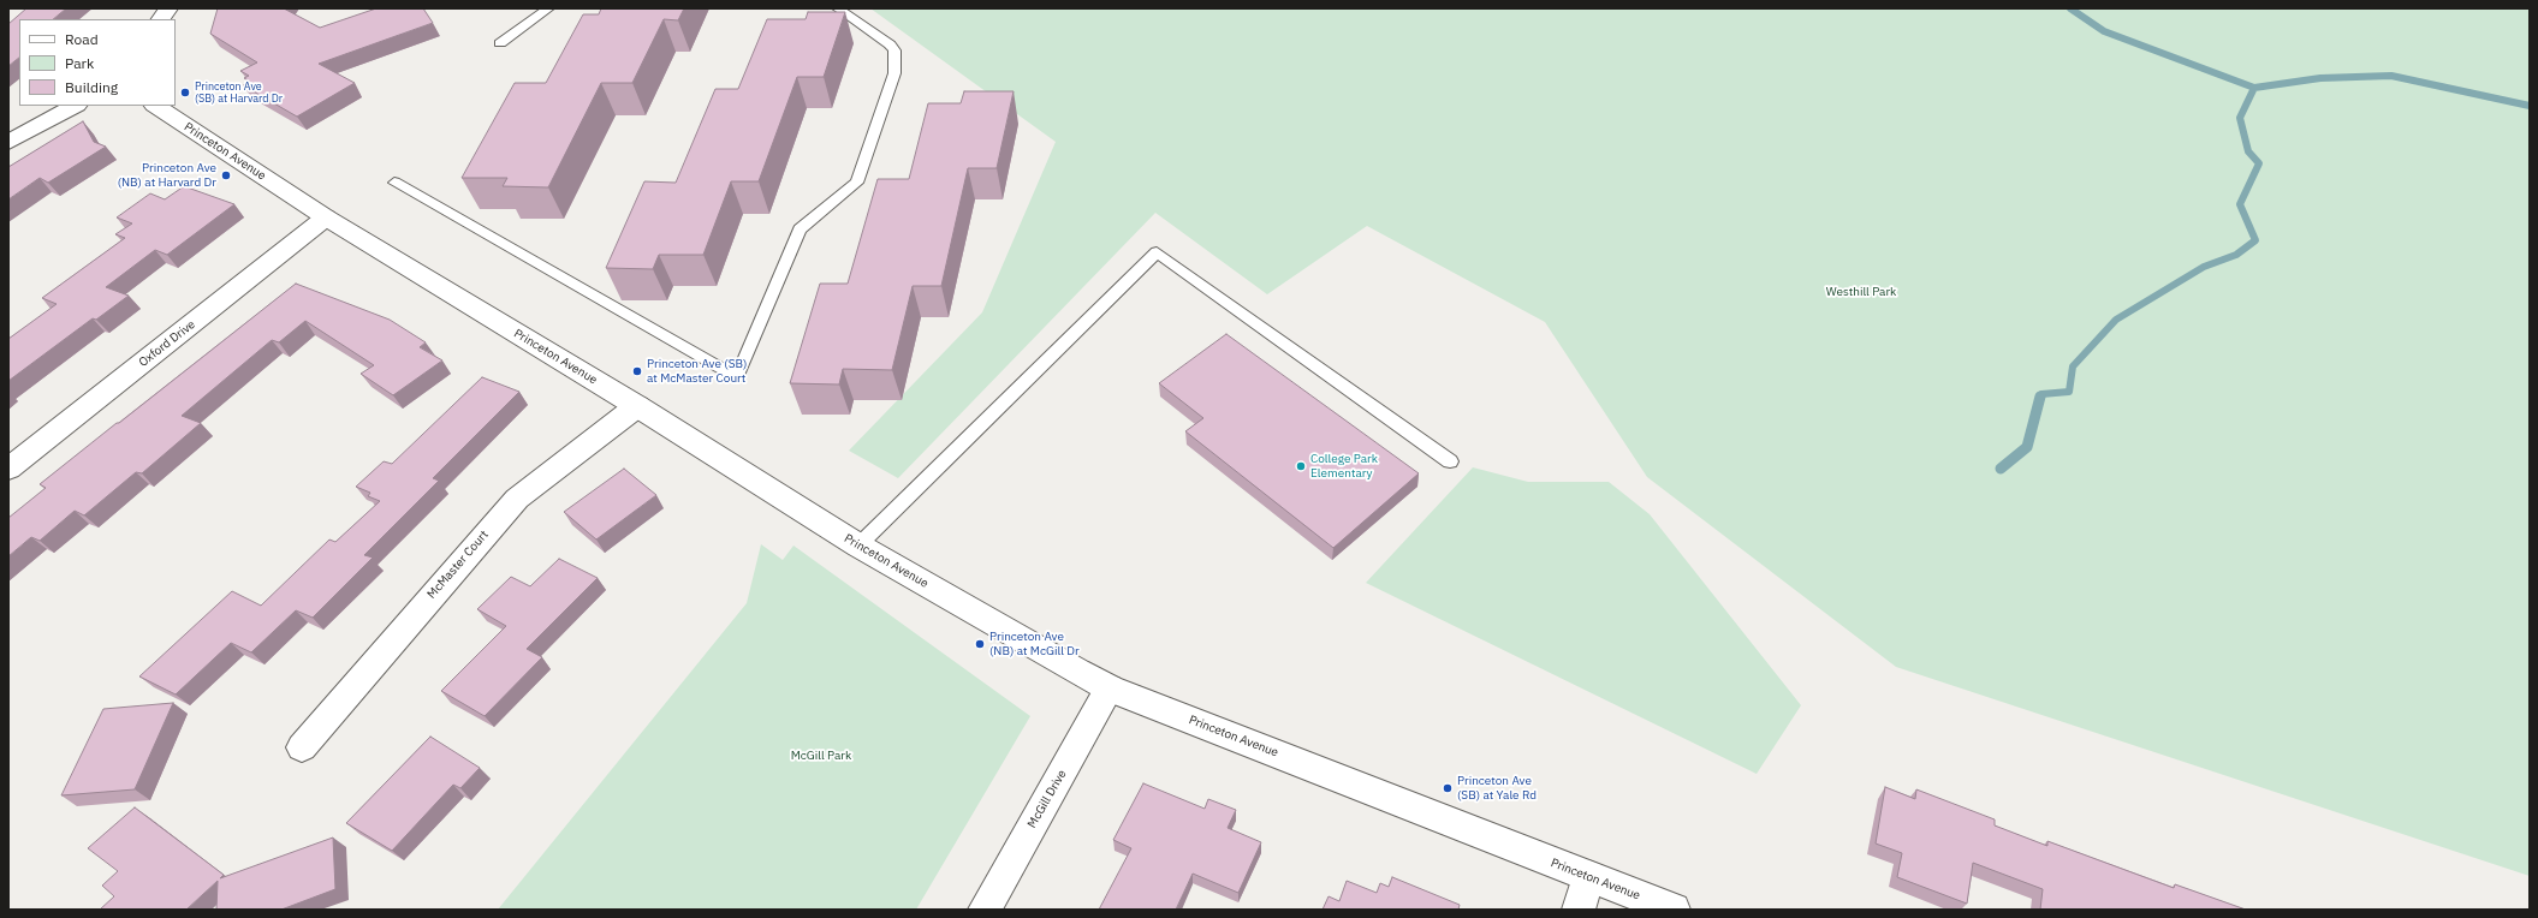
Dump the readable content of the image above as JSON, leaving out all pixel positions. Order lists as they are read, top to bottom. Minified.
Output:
{"streets":{"street":["Princeton Avenue","Oxford Drive","McMaster Court","McGill Drive"]},"crossings":[["Princeton Avenue","Oxford Drive"],["Princeton Avenue","McMaster Court"],["Princeton Avenue","McGill Drive"]],"parks":["Westhill Park","McGill Park"],"places":["Princeton Ave (SB) at Harvard Dr","Princeton Ave (NB) at Harvard Dr","Princeton Ave (SB) at McMaster Court","College Park Elementary","Princeton Ave (NB) at McGill Dr","Princeton Ave (SB) at Yale Rd"],"legend":["Road","Park","Building"]}
